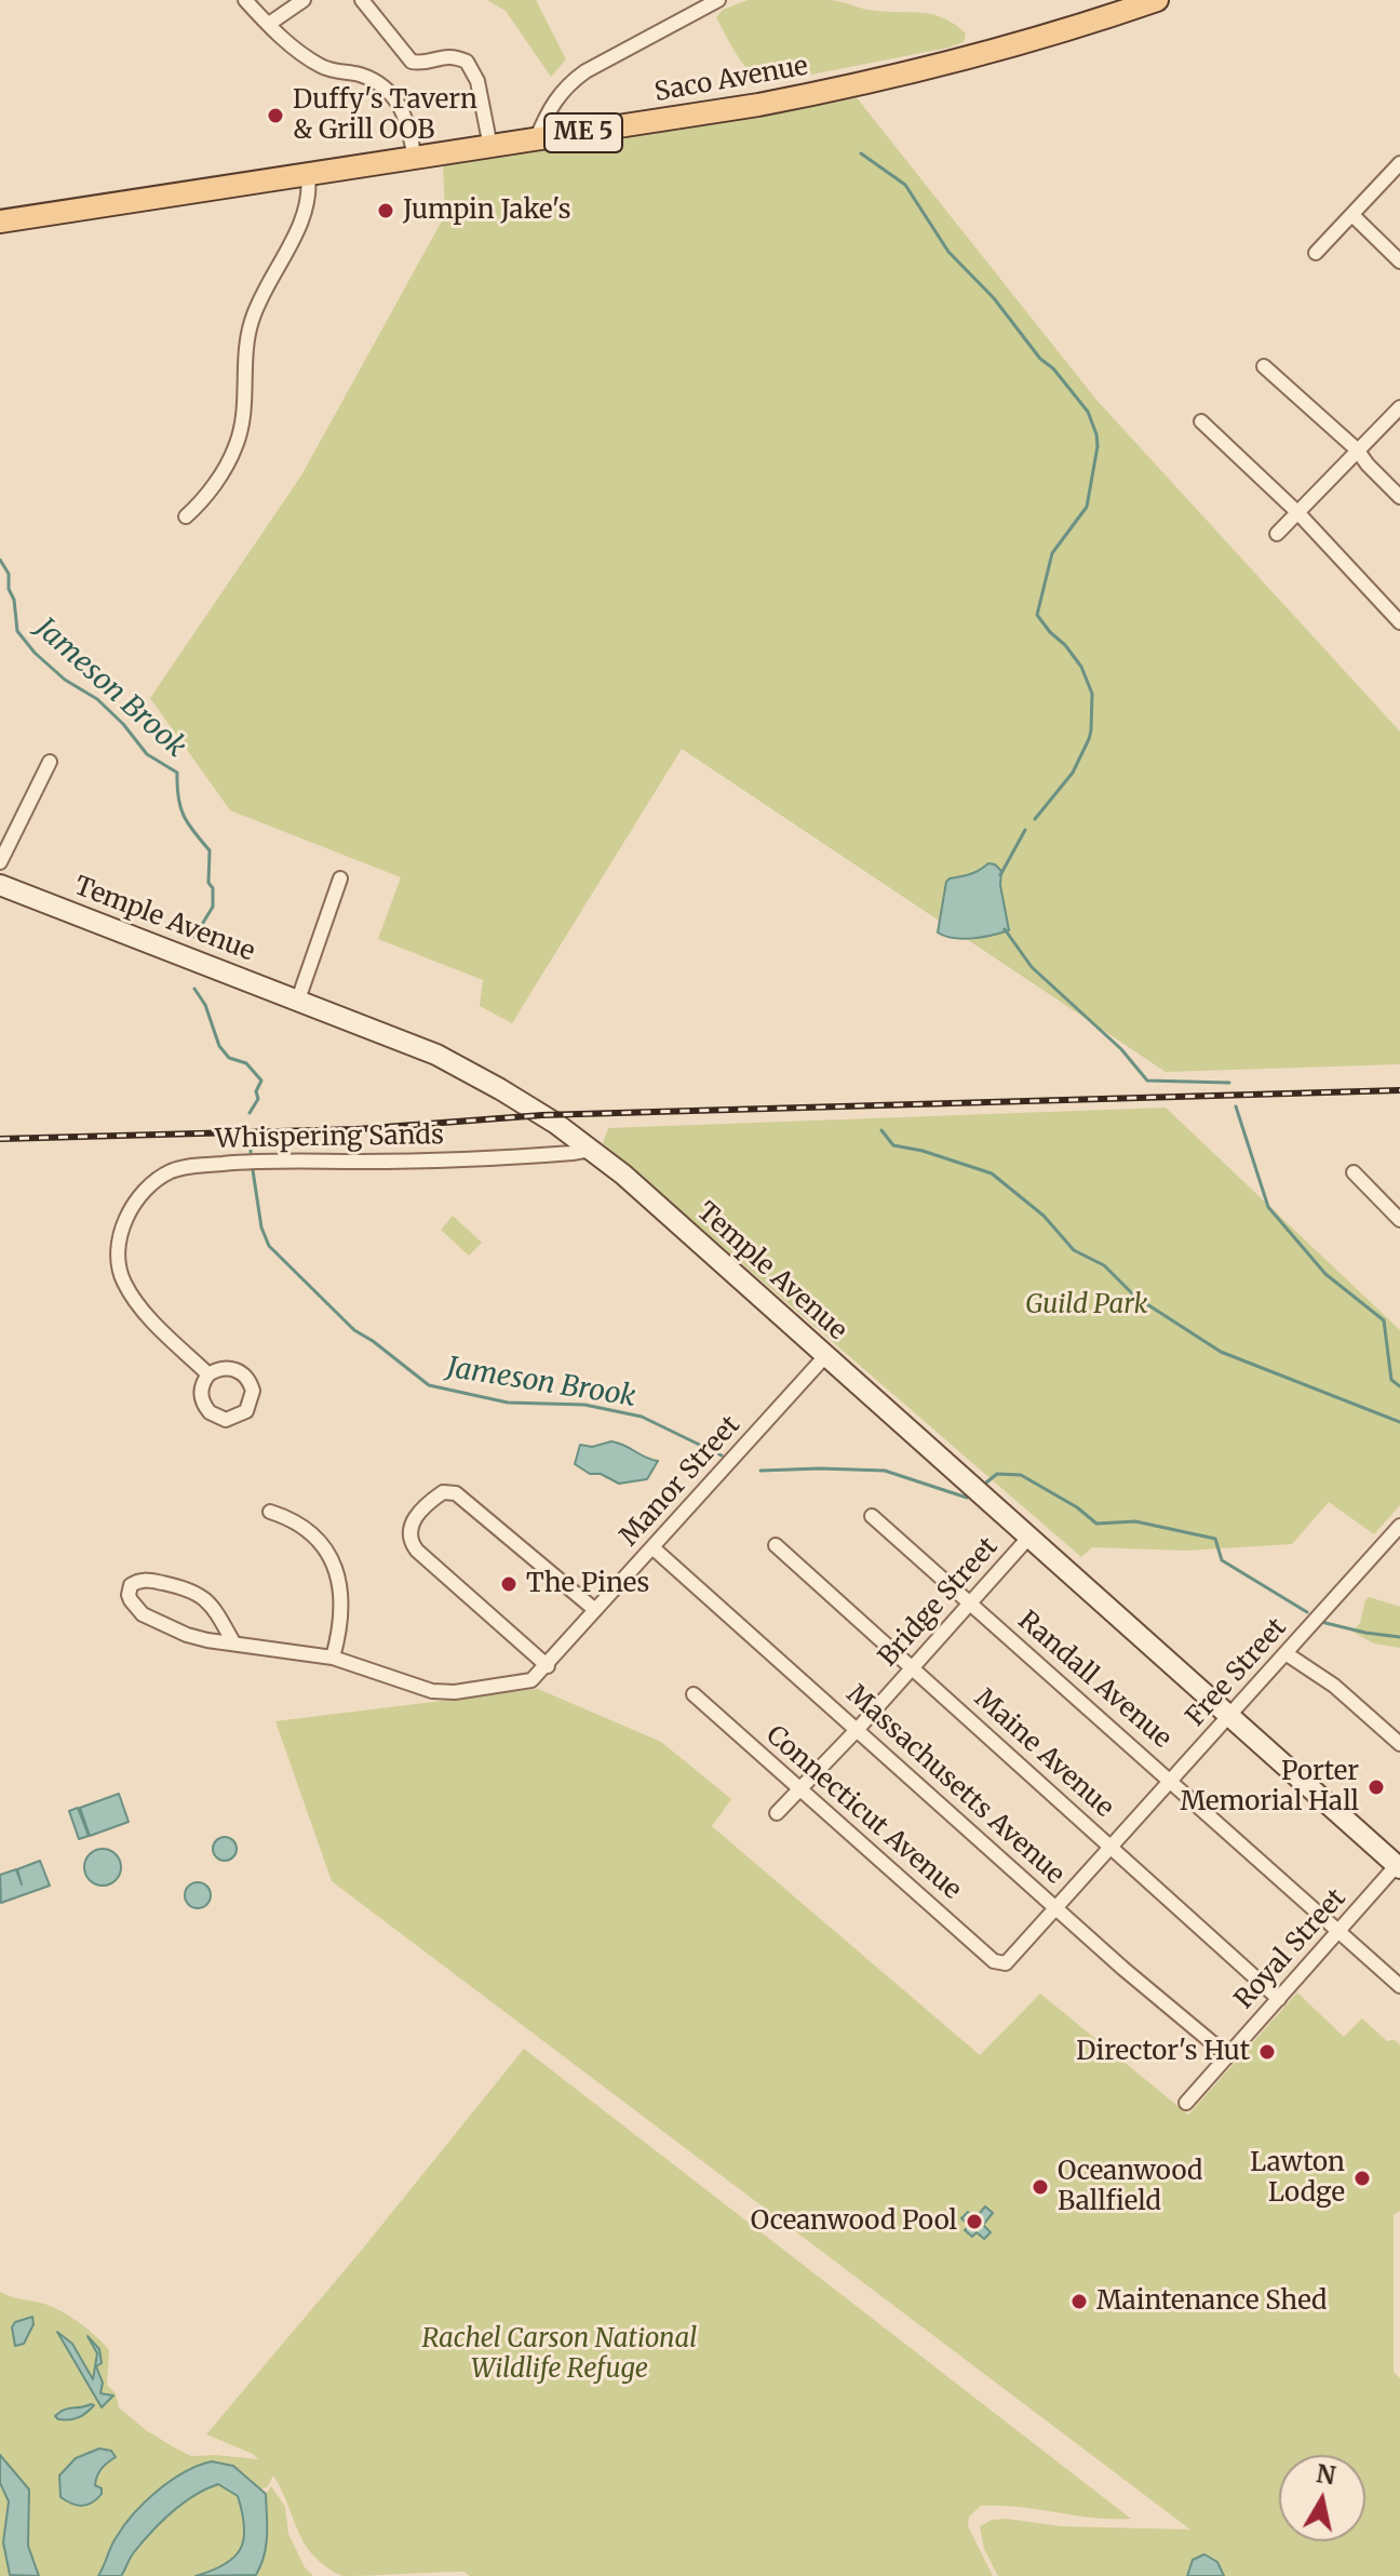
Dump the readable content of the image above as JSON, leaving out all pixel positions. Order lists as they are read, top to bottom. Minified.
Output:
{"streets":{"main road":["Saco Avenue","ME 5"],"street":["Temple Avenue","Whispering Sands","Manor Street","Bridge Street","Free Street","Randall Avenue","Maine Avenue","Massachusetts Avenue","Connecticut Avenue","Royal Street"]},"crossings":[["Temple Avenue","Whispering Sands"],["Temple Avenue","Manor Street"],["Temple Avenue","Bridge Street"],["Temple Avenue","Free Street"],["Temple Avenue","Royal Street"],["Manor Street","Massachusetts Avenue"],["Bridge Street","Randall Avenue"],["Bridge Street","Maine Avenue"],["Bridge Street","Massachusetts Avenue"],["Bridge Street","Connecticut Avenue"],["Free Street","Randall Avenue"],["Free Street","Maine Avenue"],["Free Street","Massachusetts Avenue"],["Free Street","Connecticut Avenue"],["Randall Avenue","Royal Street"],["Maine Avenue","Royal Street"],["Massachusetts Avenue","Royal Street"]],"water":["Jameson Brook"],"parks":["Guild Park","Rachel Carson National Wildlife Refuge"],"places":["Duffy's Tavern & Grill OOB","Jumpin Jake's","The Pines","Porter Memorial Hall","Director's Hut","Lawton Lodge","Oceanwood Ballfield","Oceanwood Pool","Maintenance Shed"],"north":"top"}
